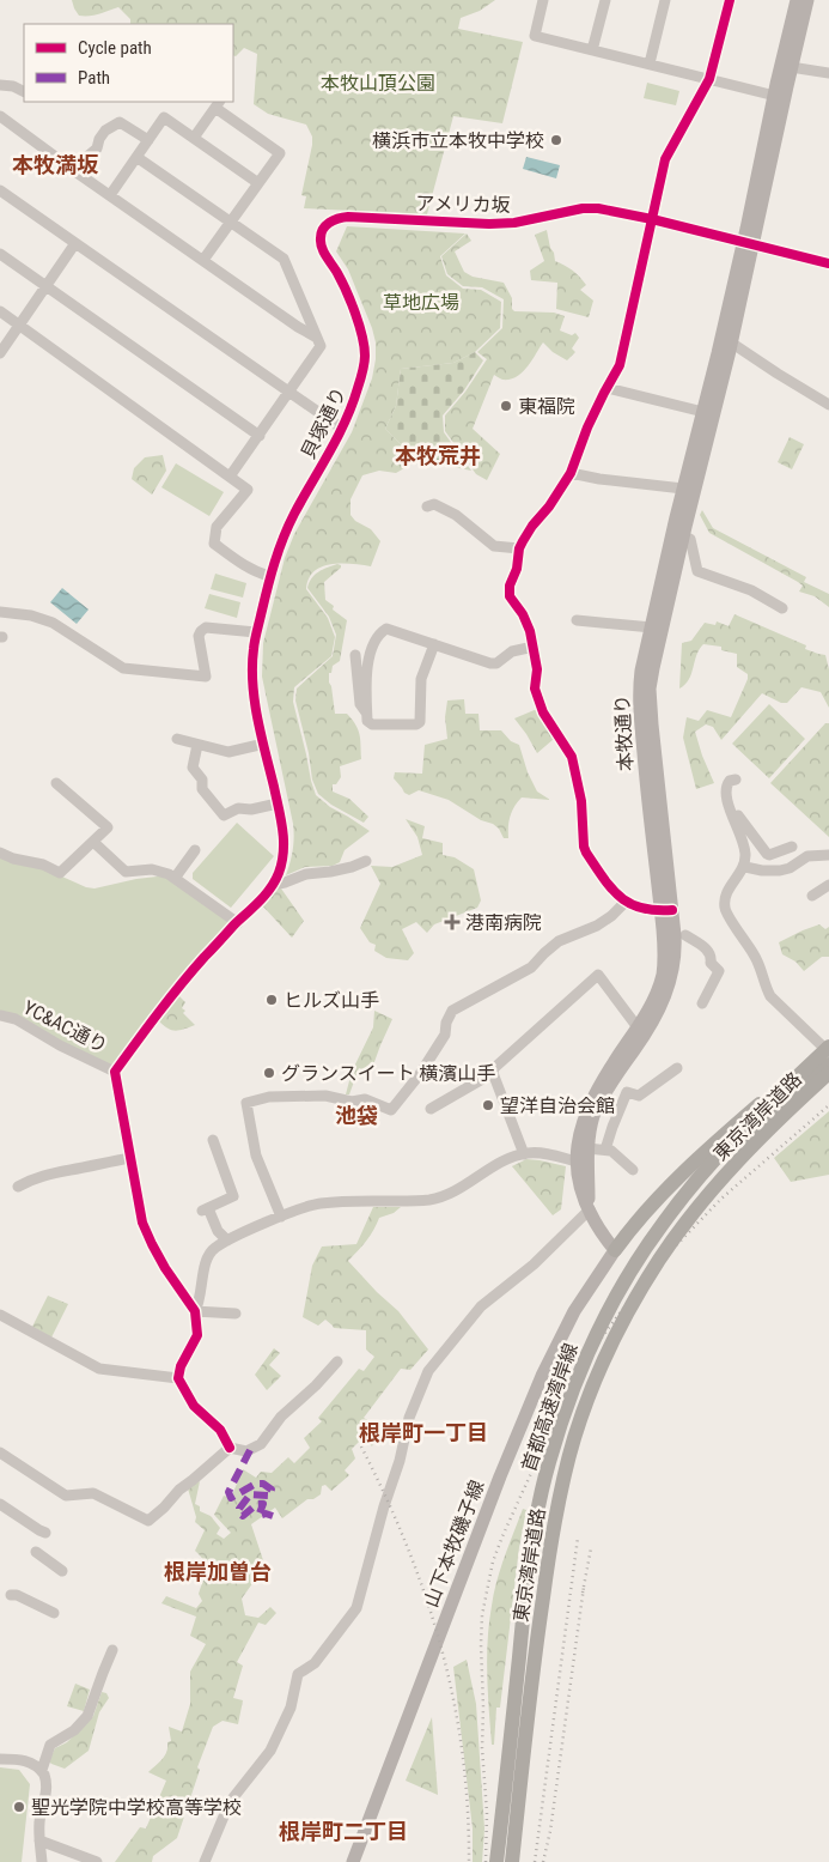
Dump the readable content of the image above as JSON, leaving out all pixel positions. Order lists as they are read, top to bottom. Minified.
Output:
{"streets":{"highway":["東京湾岸道路","首都高速湾岸線"],"main road":["本牧通り","山下本牧磯子線"],"street":["アメリカ坂","貝塚通り","YC&AC通り"]},"crossings":[["アメリカ坂","貝塚通り"],["アメリカ坂","本牧通り"],["本牧通り","東京湾岸道路"],["本牧通り","山下本牧磯子線"],["東京湾岸道路","首都高速湾岸線"],["東京湾岸道路","山下本牧磯子線"]],"districts":["本牧満坂","本牧荒井","池袋","根岸町一丁目","根岸加曽台","根岸町二丁目"],"parks":["本牧山頂公園","草地広場"],"places":{"other":["横浜市立本牧中学校","東福院","ヒルズ山手","グランスイート 横濱山手","望洋自治会館","聖光学院中学校高等学校"],"health":["港南病院"]},"legend":["Cycle path","Path"]}
